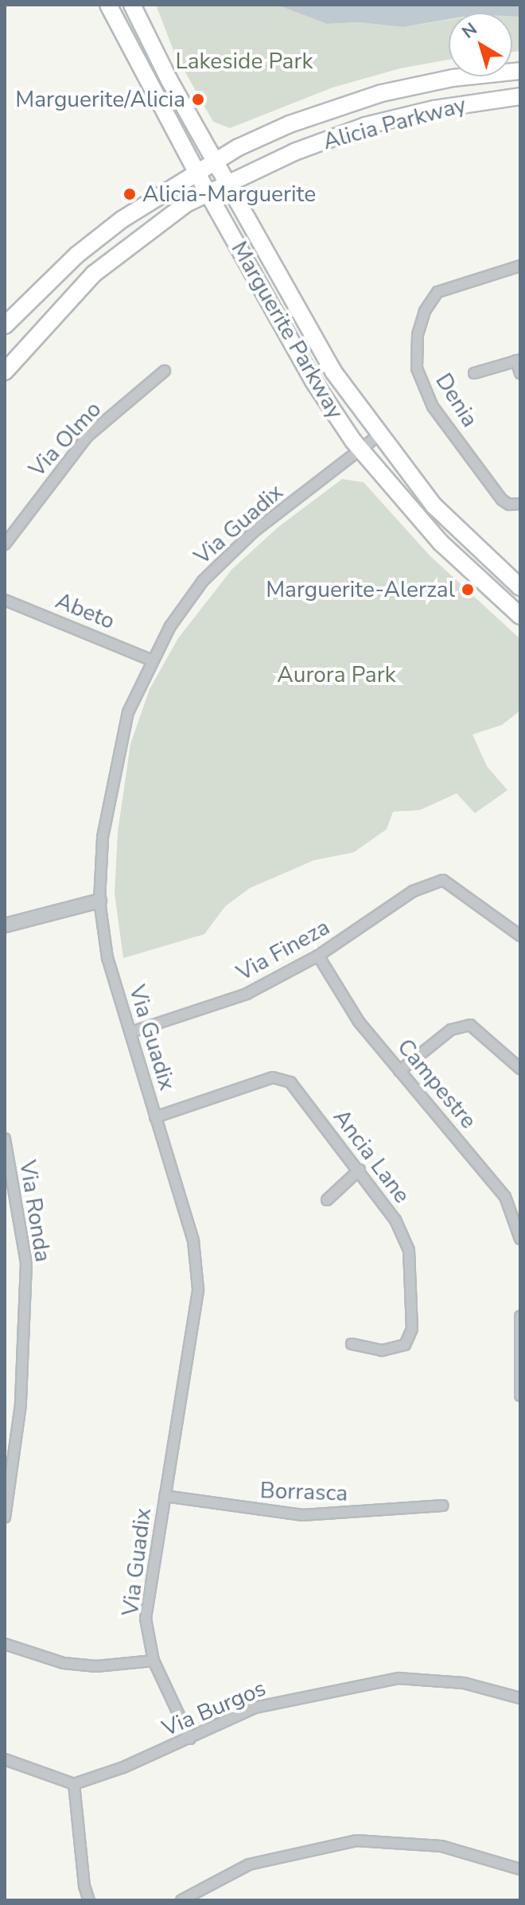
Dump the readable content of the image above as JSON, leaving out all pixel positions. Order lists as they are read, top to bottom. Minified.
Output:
{"streets":{"main road":["Alicia Parkway","Marguerite Parkway"],"street":["Denia","Via Olmo","Via Guadix","Abeto","Via Fineza","Campestre","Ancia Lane","Via Ronda","Borrasca","Via Burgos"]},"crossings":[["Alicia Parkway","Marguerite Parkway"],["Marguerite Parkway","Via Guadix"],["Via Guadix","Abeto"],["Via Guadix","Via Fineza"],["Via Guadix","Ancia Lane"],["Via Guadix","Borrasca"],["Via Guadix","Via Burgos"],["Via Fineza","Campestre"]],"parks":["Lakeside Park","Aurora Park"],"places":["Marguerite/Alicia","Alicia-Marguerite","Marguerite-Alerzal"],"north":"top left"}
